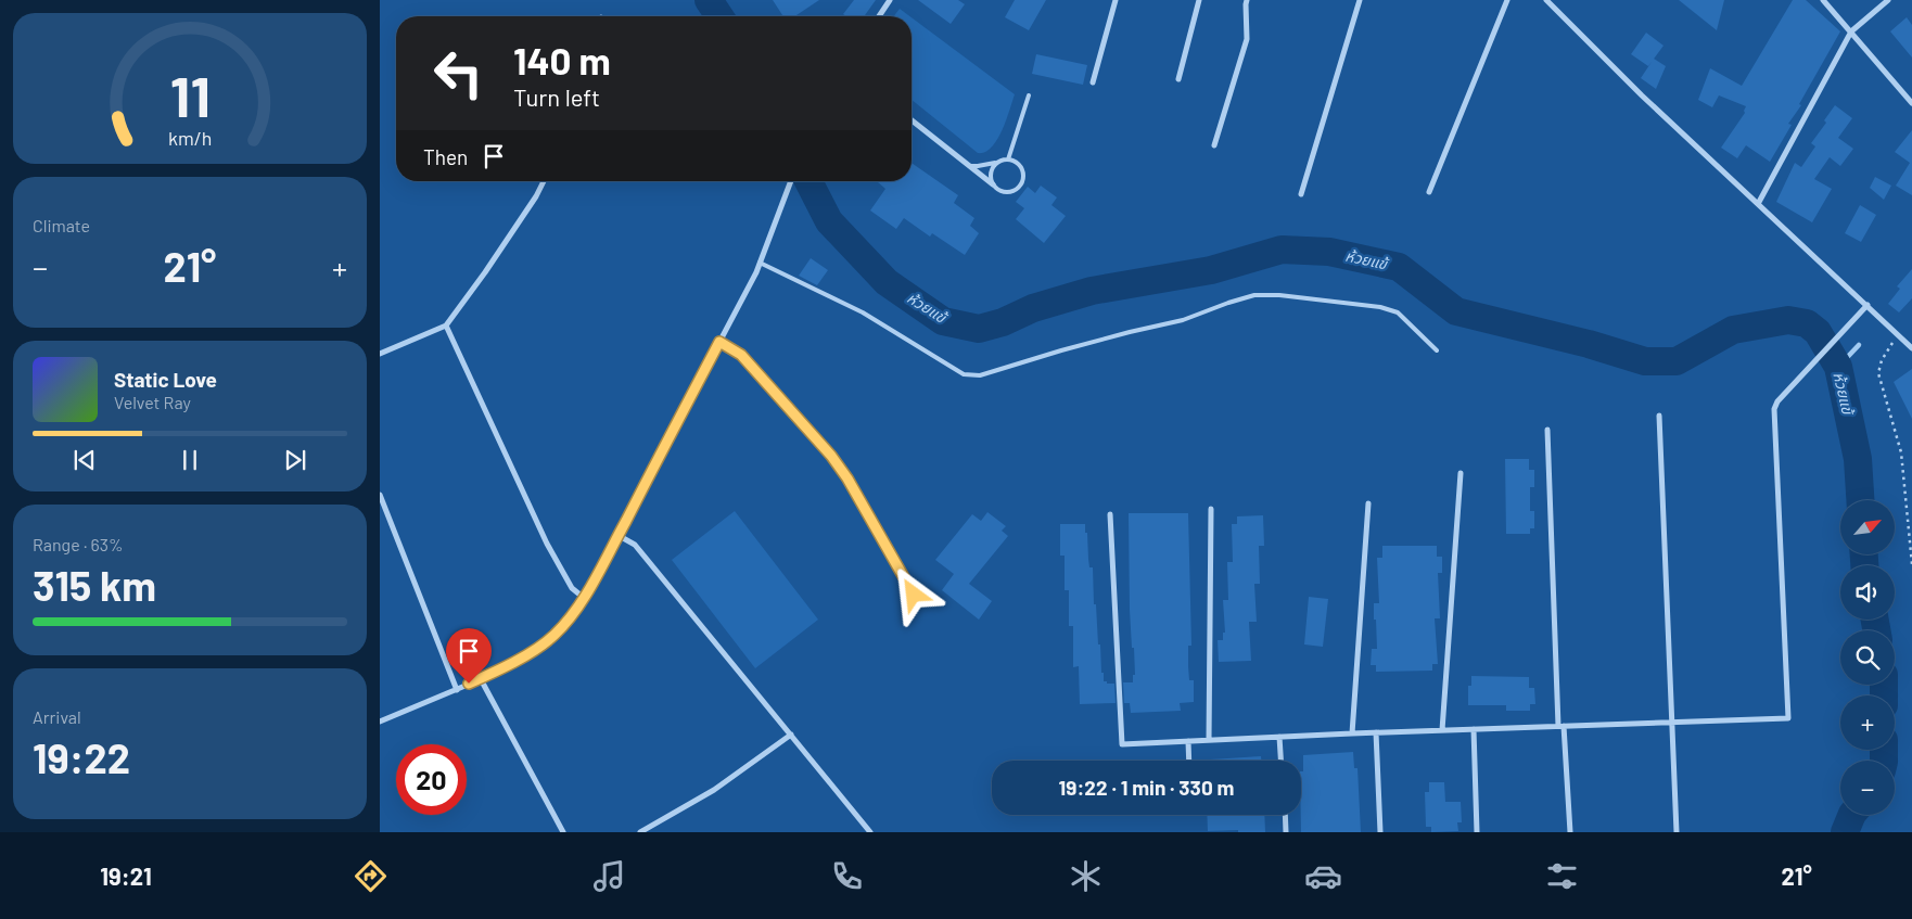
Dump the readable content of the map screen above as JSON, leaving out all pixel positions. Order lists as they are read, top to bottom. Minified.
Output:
{"water":["ห้วยแข้"],"north":"top right","page":{"turn":["140 m","Turn left"],"then":"Then","tile":["Climate",["Range · 63%","315 km"],["Arrival","19:22"]],"heat":["−","21°","+"],"song":["Static Love","Velvet Ray"],"map_buttons":["+","−"],"limit":"20","trip":"19:22 · 1 min · 330 m","tabs":["19:21","21°"],"gauge":["11","km/h"]}}
